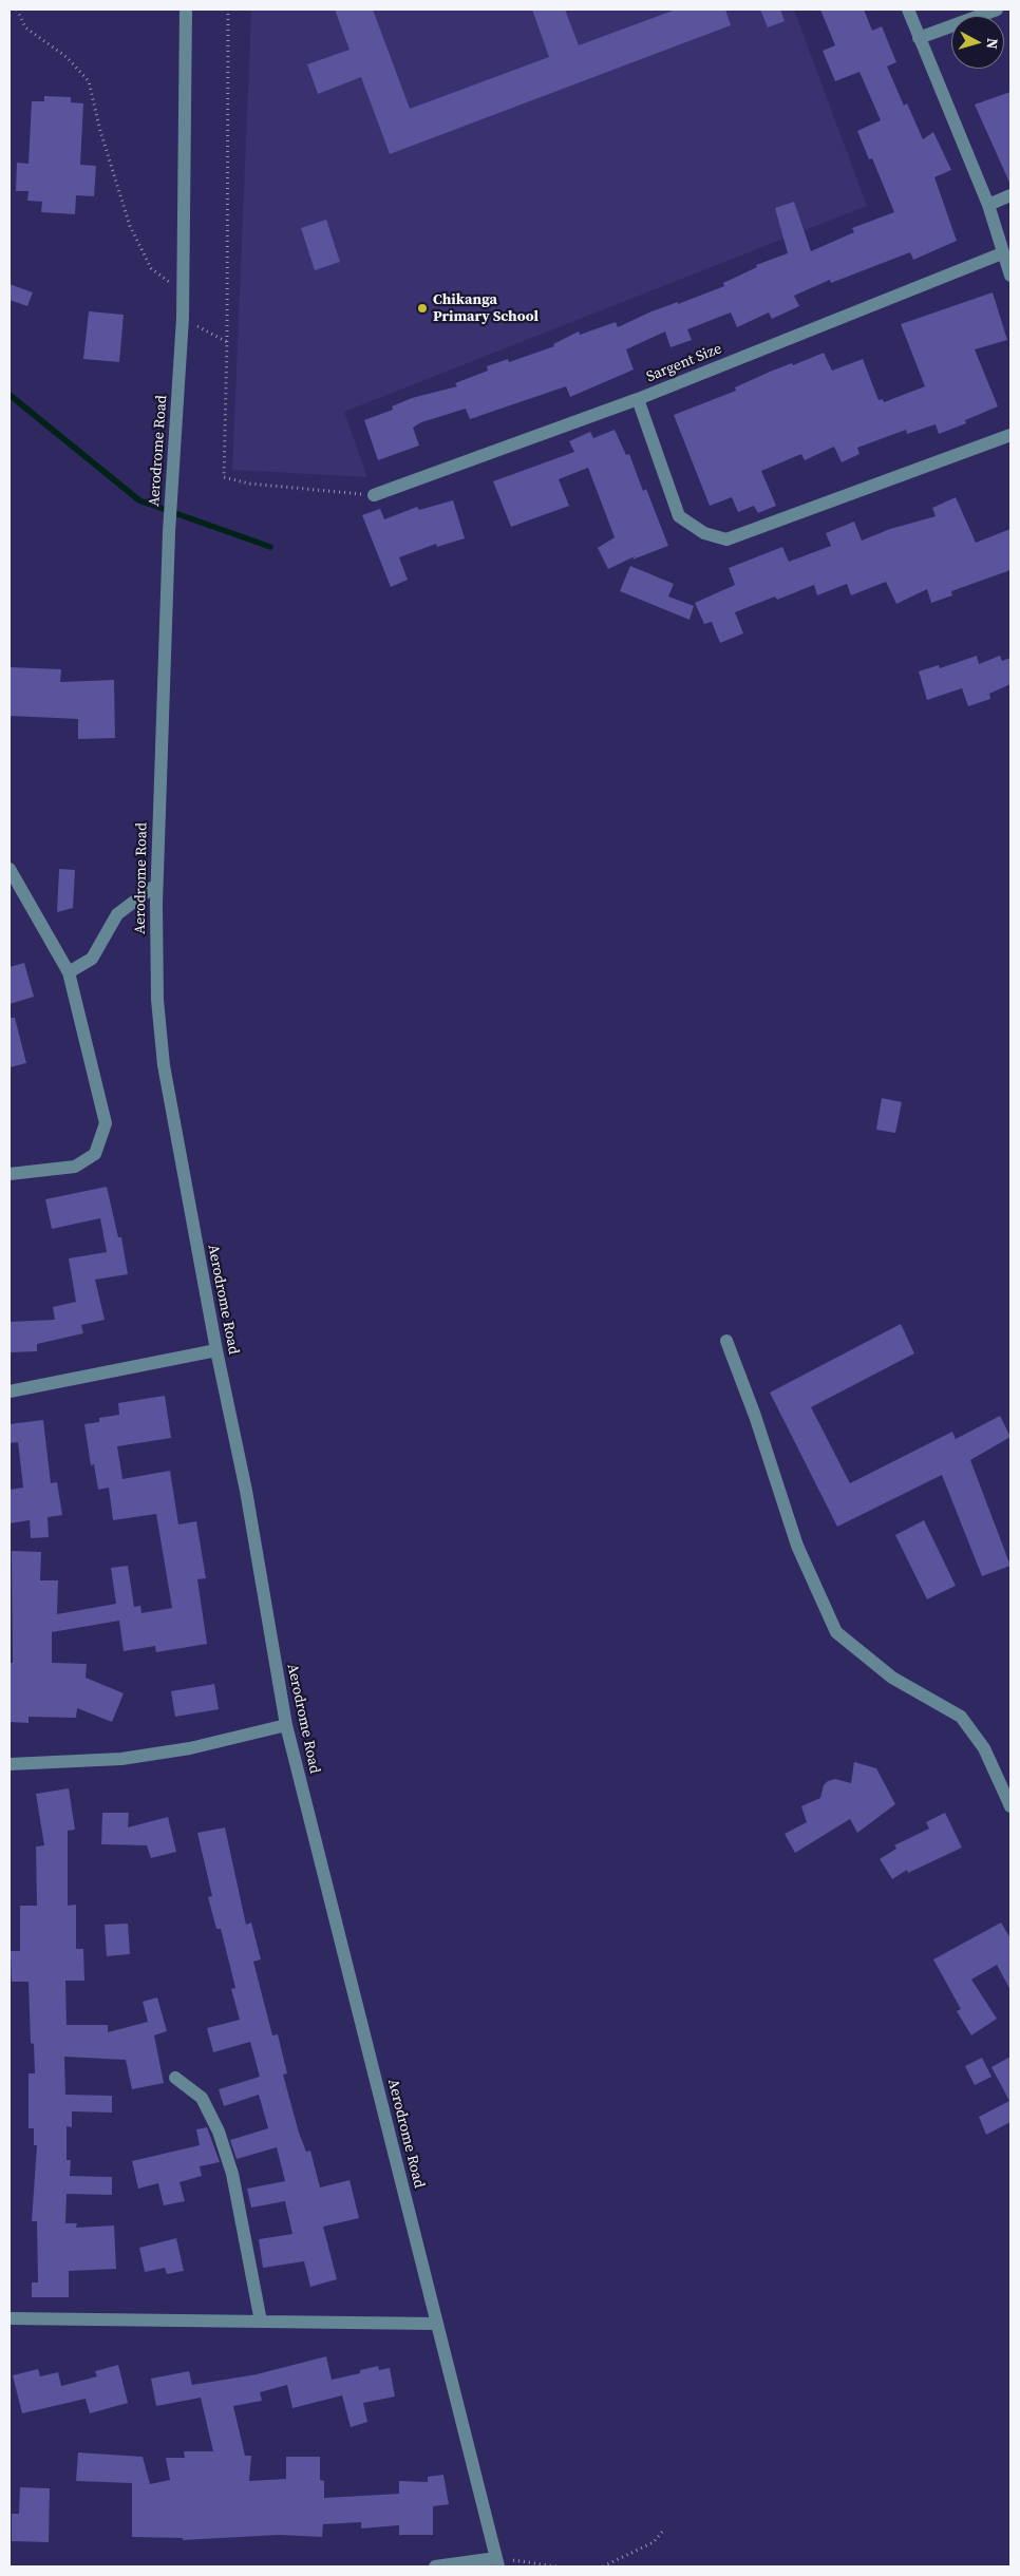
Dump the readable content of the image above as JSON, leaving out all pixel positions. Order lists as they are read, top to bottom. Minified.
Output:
{"streets":{"street":["Sargent Size","Aerodrome Road"]},"places":["Chikanga Primary School"],"north":"right"}
